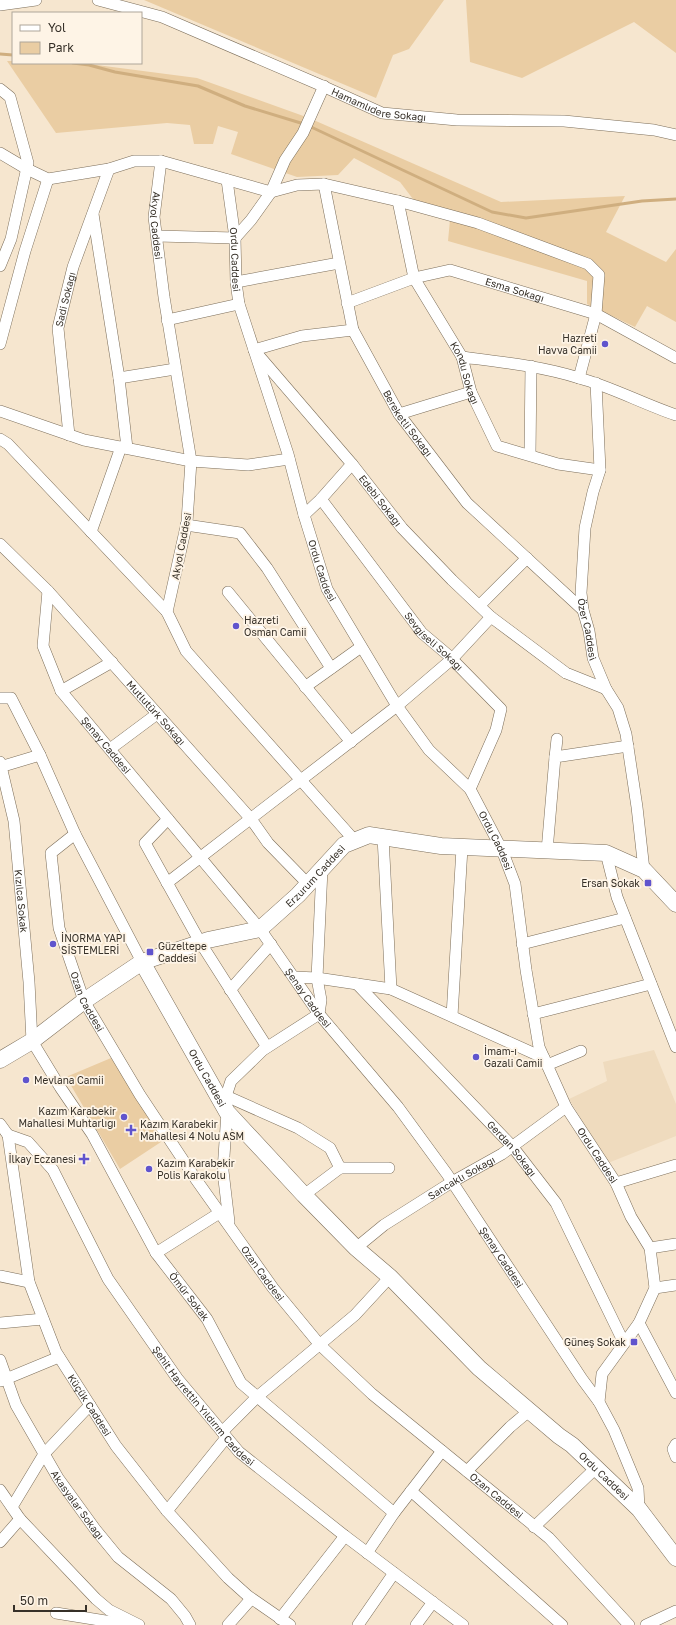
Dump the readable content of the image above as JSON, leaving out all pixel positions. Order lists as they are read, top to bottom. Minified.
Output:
{"streets":{"street":["Hamamlıdere Sokağı","Akyol Caddesi","Ordu Caddesi","Esma Sokağı","Sadi Sokağı","Kondu Sokağı","Bereketli Sokağı","Edebi Sokağı","Özer Caddesi","Sevgiseli Sokağı","Mutlutürk Sokağı","Şenay Caddesi","Erzurum Caddesi","Kızılca Sokak","Ozan Caddesi","Gerdan Sokağı","Sancaklı Sokağı","Ömür Sokak","Küçük Caddesi","Şehit Hayrettin Yıldırım Caddesi","Akasyalar Sokağı"]},"crossings":[["Ordu Caddesi","Edebi Sokağı"],["Ordu Caddesi","Sevgiseli Sokağı"],["Ordu Caddesi","Şenay Caddesi"],["Ordu Caddesi","Erzurum Caddesi"],["Ordu Caddesi","Sancaklı Sokağı"],["Esma Sokağı","Kondu Sokağı"],["Esma Sokağı","Bereketli Sokağı"],["Kondu Sokağı","Özer Caddesi"],["Bereketli Sokağı","Özer Caddesi"],["Edebi Sokağı","Özer Caddesi"],["Özer Caddesi","Erzurum Caddesi"],["Mutlutürk Sokağı","Şenay Caddesi"],["Mutlutürk Sokağı","Erzurum Caddesi"],["Şenay Caddesi","Erzurum Caddesi"],["Şenay Caddesi","Sancaklı Sokağı"],["Kızılca Sokak","Ömür Sokak"],["Gerdan Sokağı","Sancaklı Sokağı"],["Küçük Caddesi","Şehit Hayrettin Yıldırım Caddesi"]],"places":{"other":["Hazreti Havva Camii","Hazreti Osman Camii","İNORMA YAPI SİSTEMLERİ","İmam-ı Gazali Camii","Mevlana Camii","Kazım Karabekir Mahallesi Muhtarlığı","Kazım Karabekir Polis Karakolu"],"transit":["Ersan Sokak","Güzeltepe Caddesi","Güneş Sokak"],"health":["Kazım Karabekir Mahallesi 4 Nolu ASM","İlkay Eczanesi"]},"legend":["Yol","Park"],"scale_bar":"50 m"}
